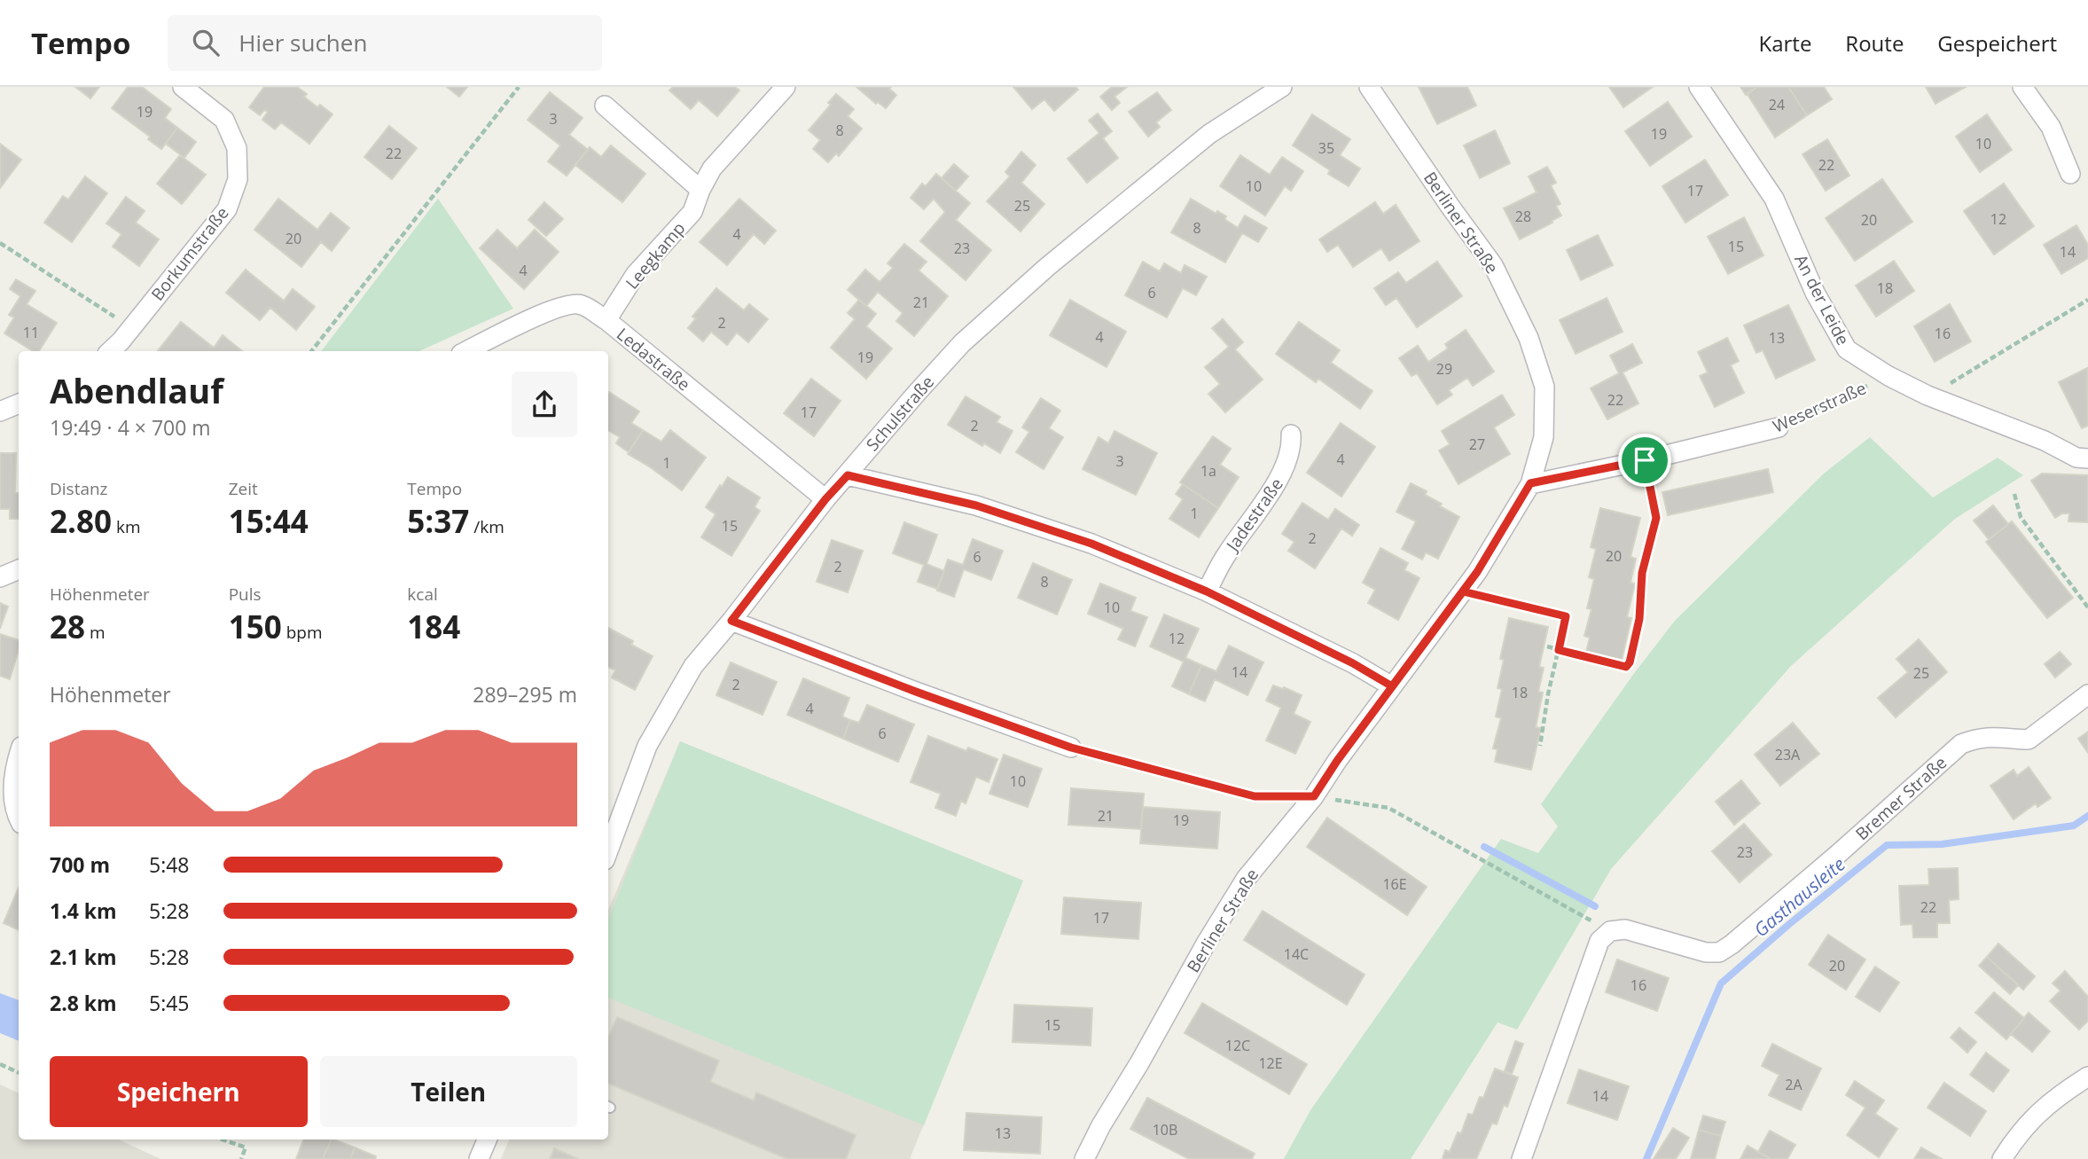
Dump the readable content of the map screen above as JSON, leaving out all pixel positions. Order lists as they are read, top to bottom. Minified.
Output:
{"streets":{"street":["Berliner Straße","Borkumstraße","Leegkamp","An der Leide","Ledastraße","Weserstraße","Schulstraße","Jadestraße","Bremer Straße"]},"crossings":[["Berliner Straße","Weserstraße"],["Leegkamp","Ledastraße"],["An der Leide","Weserstraße"],["Ledastraße","Schulstraße"]],"water":["Gasthausleite"],"house_numbers":["24","19","3","8","19","10","35","22","22","10","17","25","28","12","20","8","4","20","15","23","14","4","18","6","21","2","11","16","4","13","19","29","22","17","2","27","4","3","1","1a","1","15","2","20","6","2","8","10","12","14","25","2","18","4","6","23A","10","21","19","23","16E","22","17","14C","20","16","15","12C","12E","2A","14","10B","13"],"page":{"header":"Tempo","search":"Hier suchen","nav":["Karte","Route","Gespeichert"],"heading":["Abendlauf","19:49 · 4 × 700 m"],"stats":[["Distanz","2.80 km"],["Zeit","15:44"],["Tempo","5:37 /km"],["Höhenmeter","28 m"],["Puls","150 bpm"],["kcal","184"]],"chart":["Höhenmeter","289–295 m"],"list":[{"name":"700 m","note":"5:48"},{"name":"1.4 km","note":"5:28"},{"name":"2.1 km","note":"5:28"},{"name":"2.8 km","note":"5:45"}],"buttons":["Speichern","Teilen"]}}
